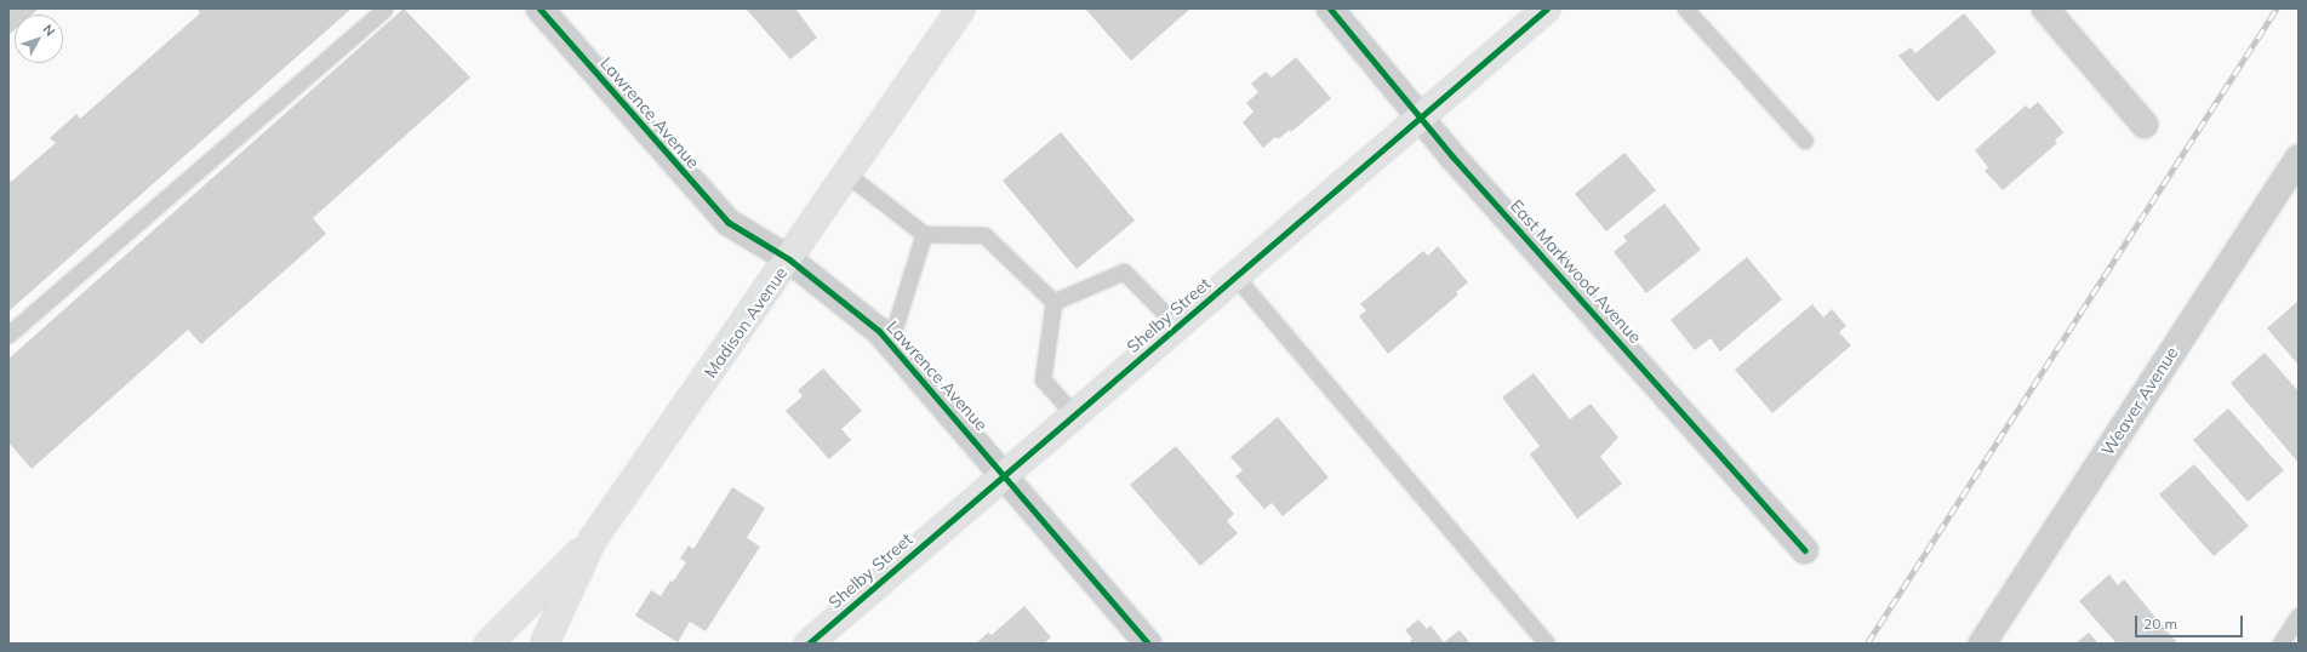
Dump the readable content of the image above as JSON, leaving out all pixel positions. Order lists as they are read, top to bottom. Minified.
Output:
{"streets":{"main road":["Shelby Street","Madison Avenue"],"street":["Lawrence Avenue","East Markwood Avenue","Weaver Avenue"]},"crossings":[["Lawrence Avenue","Shelby Street"],["Lawrence Avenue","Madison Avenue"],["East Markwood Avenue","Shelby Street"]],"scale_bar":"20 m","north":"top right"}
